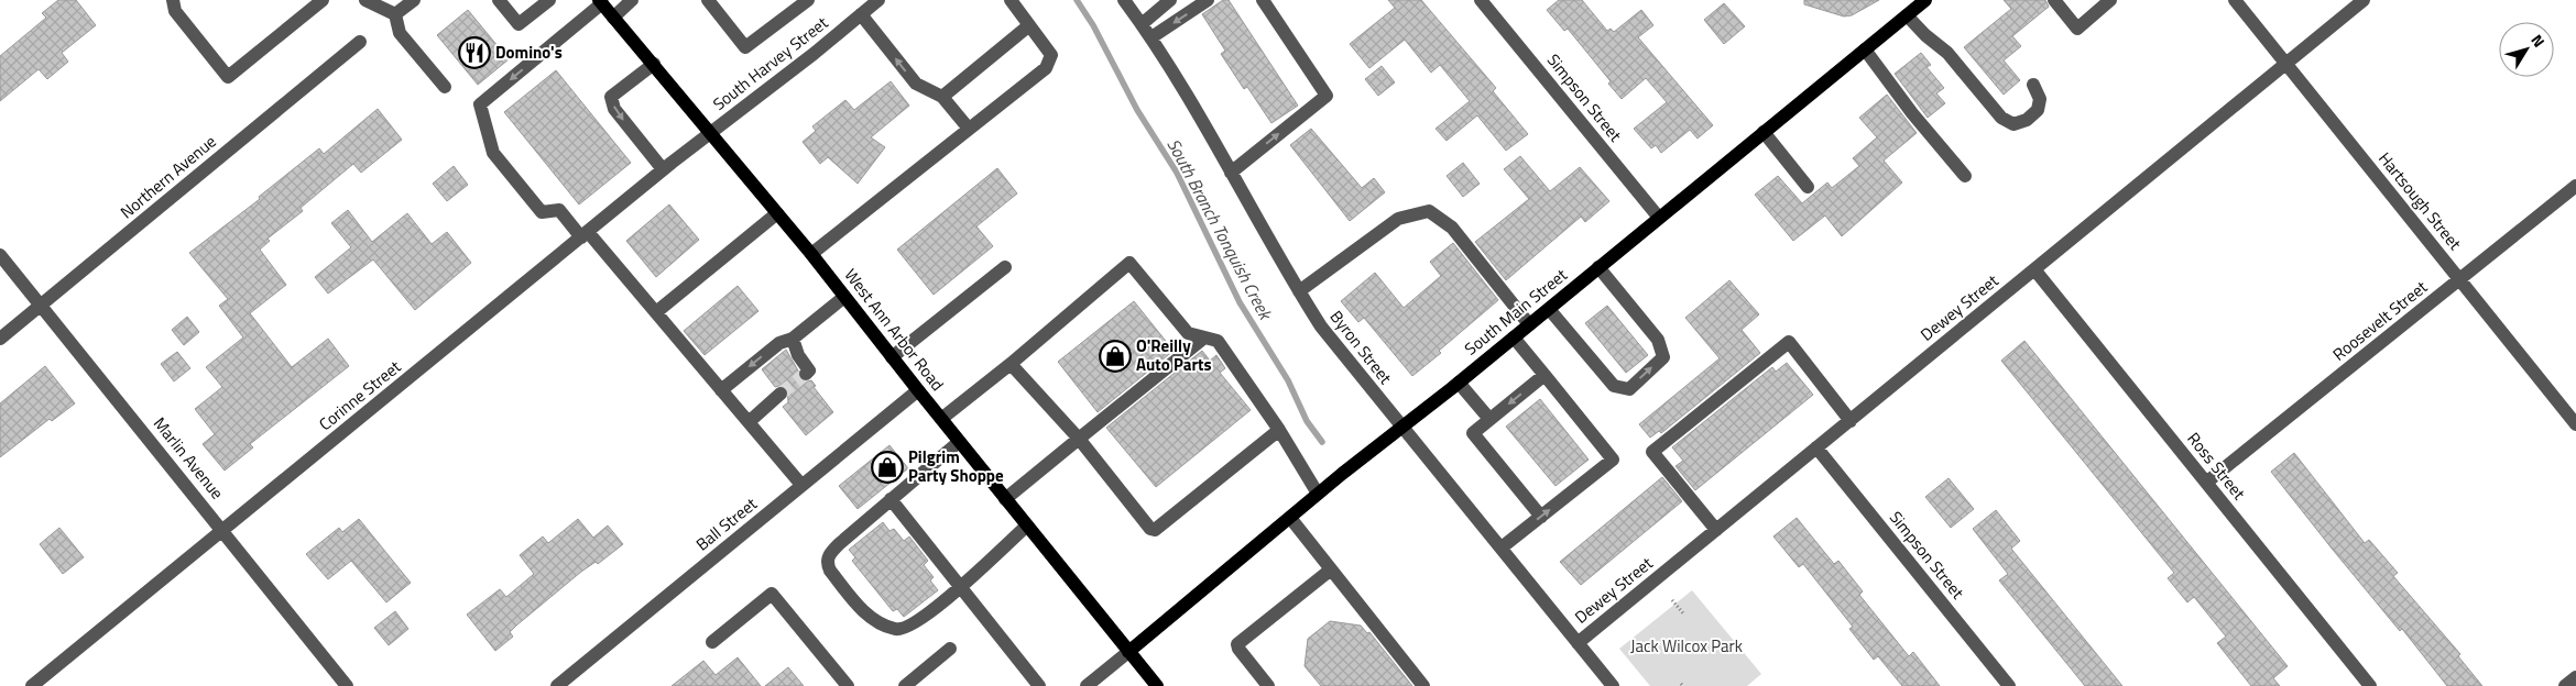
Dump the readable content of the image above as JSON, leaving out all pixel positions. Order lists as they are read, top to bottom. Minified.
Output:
{"streets":{"main road":["South Main Street","West Ann Arbor Road"],"street":["South Harvey Street","Simpson Street","Northern Avenue","Hartsough Street","Dewey Street","Roosevelt Street","Byron Street","Corinne Street","Marlin Avenue","Ross Street","Ball Street"]},"crossings":[["South Harvey Street","West Ann Arbor Road"],["South Harvey Street","Corinne Street"],["Simpson Street","Dewey Street"],["Simpson Street","South Main Street"],["Northern Avenue","Marlin Avenue"],["Hartsough Street","Dewey Street"],["Hartsough Street","Roosevelt Street"],["Dewey Street","Byron Street"],["Dewey Street","Ross Street"],["South Main Street","West Ann Arbor Road"],["South Main Street","Byron Street"],["Roosevelt Street","Ross Street"],["West Ann Arbor Road","Corinne Street"],["West Ann Arbor Road","Ball Street"],["Corinne Street","Marlin Avenue"]],"water":["South Branch Tonquish Creek"],"parks":["Jack Wilcox Park"],"places":{"restaurant":["Domino's"],"shop":["O'Reilly Auto Parts","Pilgrim Party Shoppe"]},"north":"top right"}
